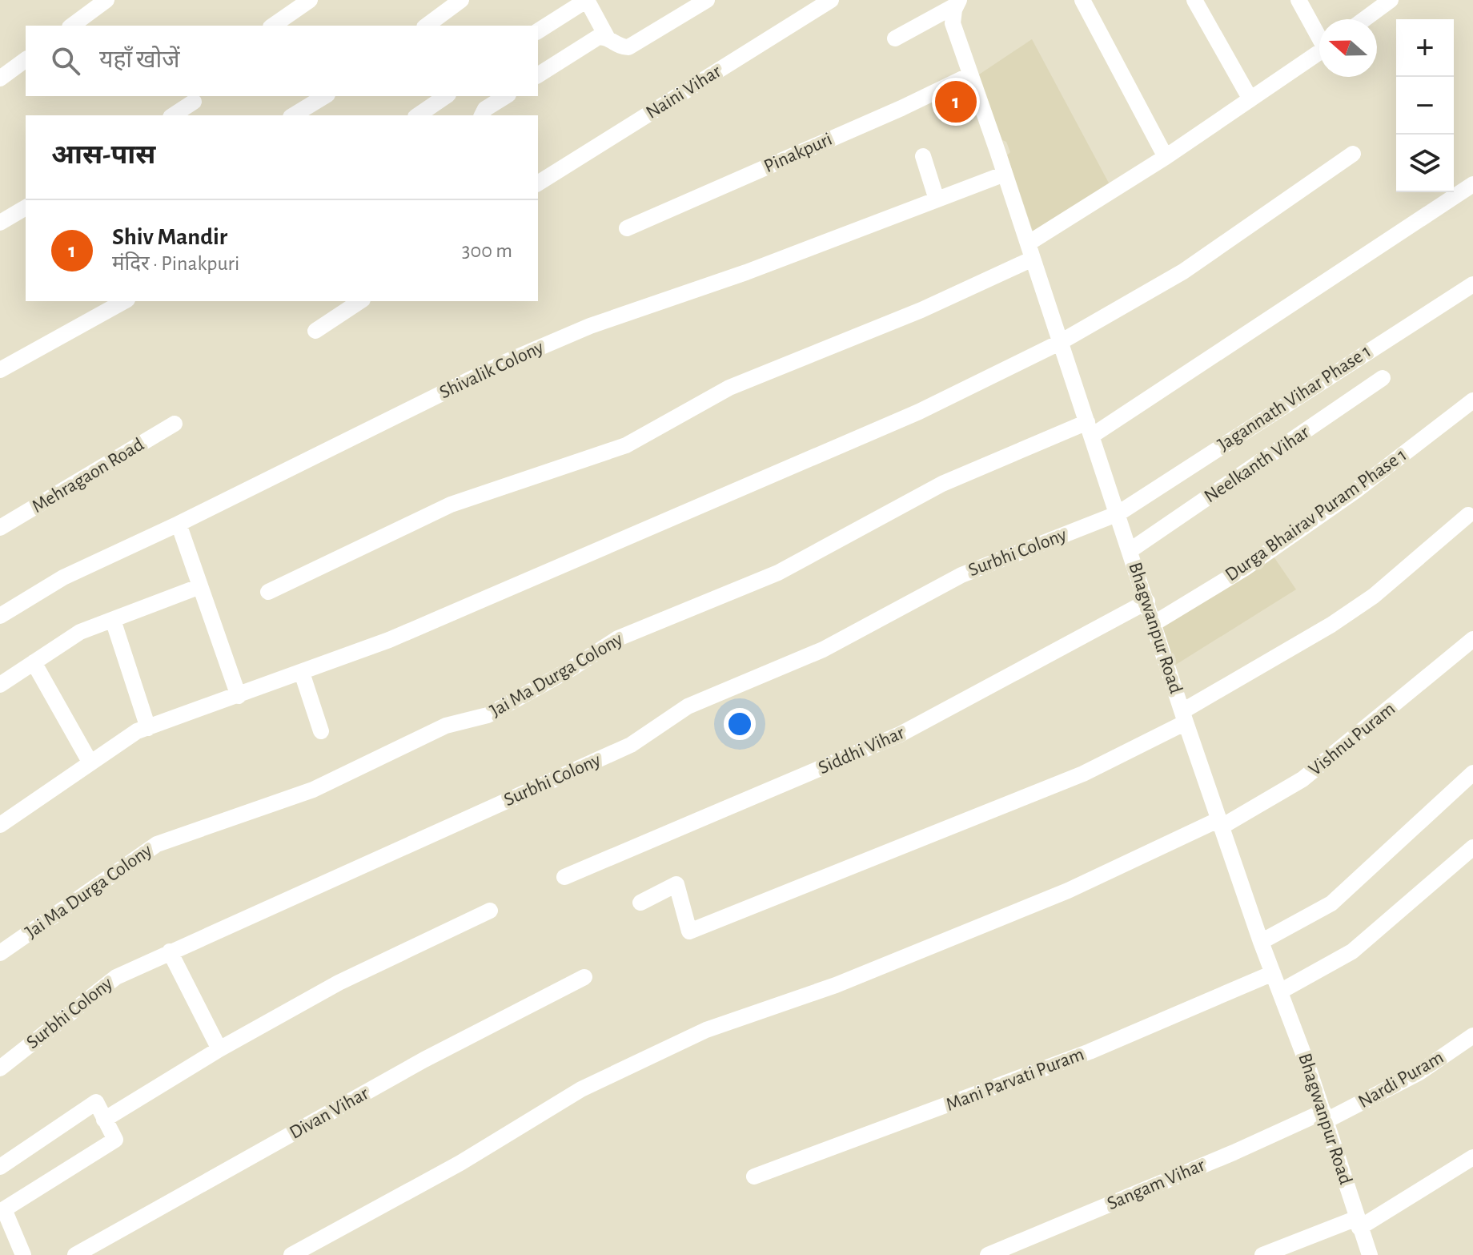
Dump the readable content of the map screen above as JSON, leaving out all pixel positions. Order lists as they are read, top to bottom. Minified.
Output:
{"streets":{"street":["Naini Vihar","Pinakpuri","Shivalik Colony","Jagannath Vihar Phase 1","Neelkanth Vihar","Mehragaon Road","Durga Bhairav Puram Phase 1","Surbhi Colony","Bhagwanpur Road","Jai Ma Durga Colony","Vishnu Puram","Siddhi Vihar","Mani Parvati Puram","Nardi Puram","Divan Vihar","Sangam Vihar"]},"crossings":[["Pinakpuri","Bhagwanpur Road"],["Shivalik Colony","Bhagwanpur Road"],["Jagannath Vihar Phase 1","Surbhi Colony"],["Jagannath Vihar Phase 1","Bhagwanpur Road"],["Neelkanth Vihar","Bhagwanpur Road"],["Durga Bhairav Puram Phase 1","Bhagwanpur Road"],["Surbhi Colony","Bhagwanpur Road"],["Bhagwanpur Road","Jai Ma Durga Colony"],["Bhagwanpur Road","Vishnu Puram"],["Bhagwanpur Road","Siddhi Vihar"],["Bhagwanpur Road","Mani Parvati Puram"],["Bhagwanpur Road","Nardi Puram"],["Bhagwanpur Road","Sangam Vihar"],["Nardi Puram","Sangam Vihar"]],"north":"left","page":{"map_buttons":["+","−"],"search":"यहाँ खोजें","pins":"1","heading":"आस-पास","list":[{"mark":"1","name":"Shiv Mandir","note":"मंदिर · Pinakpuri","value":"300 m"}]}}
